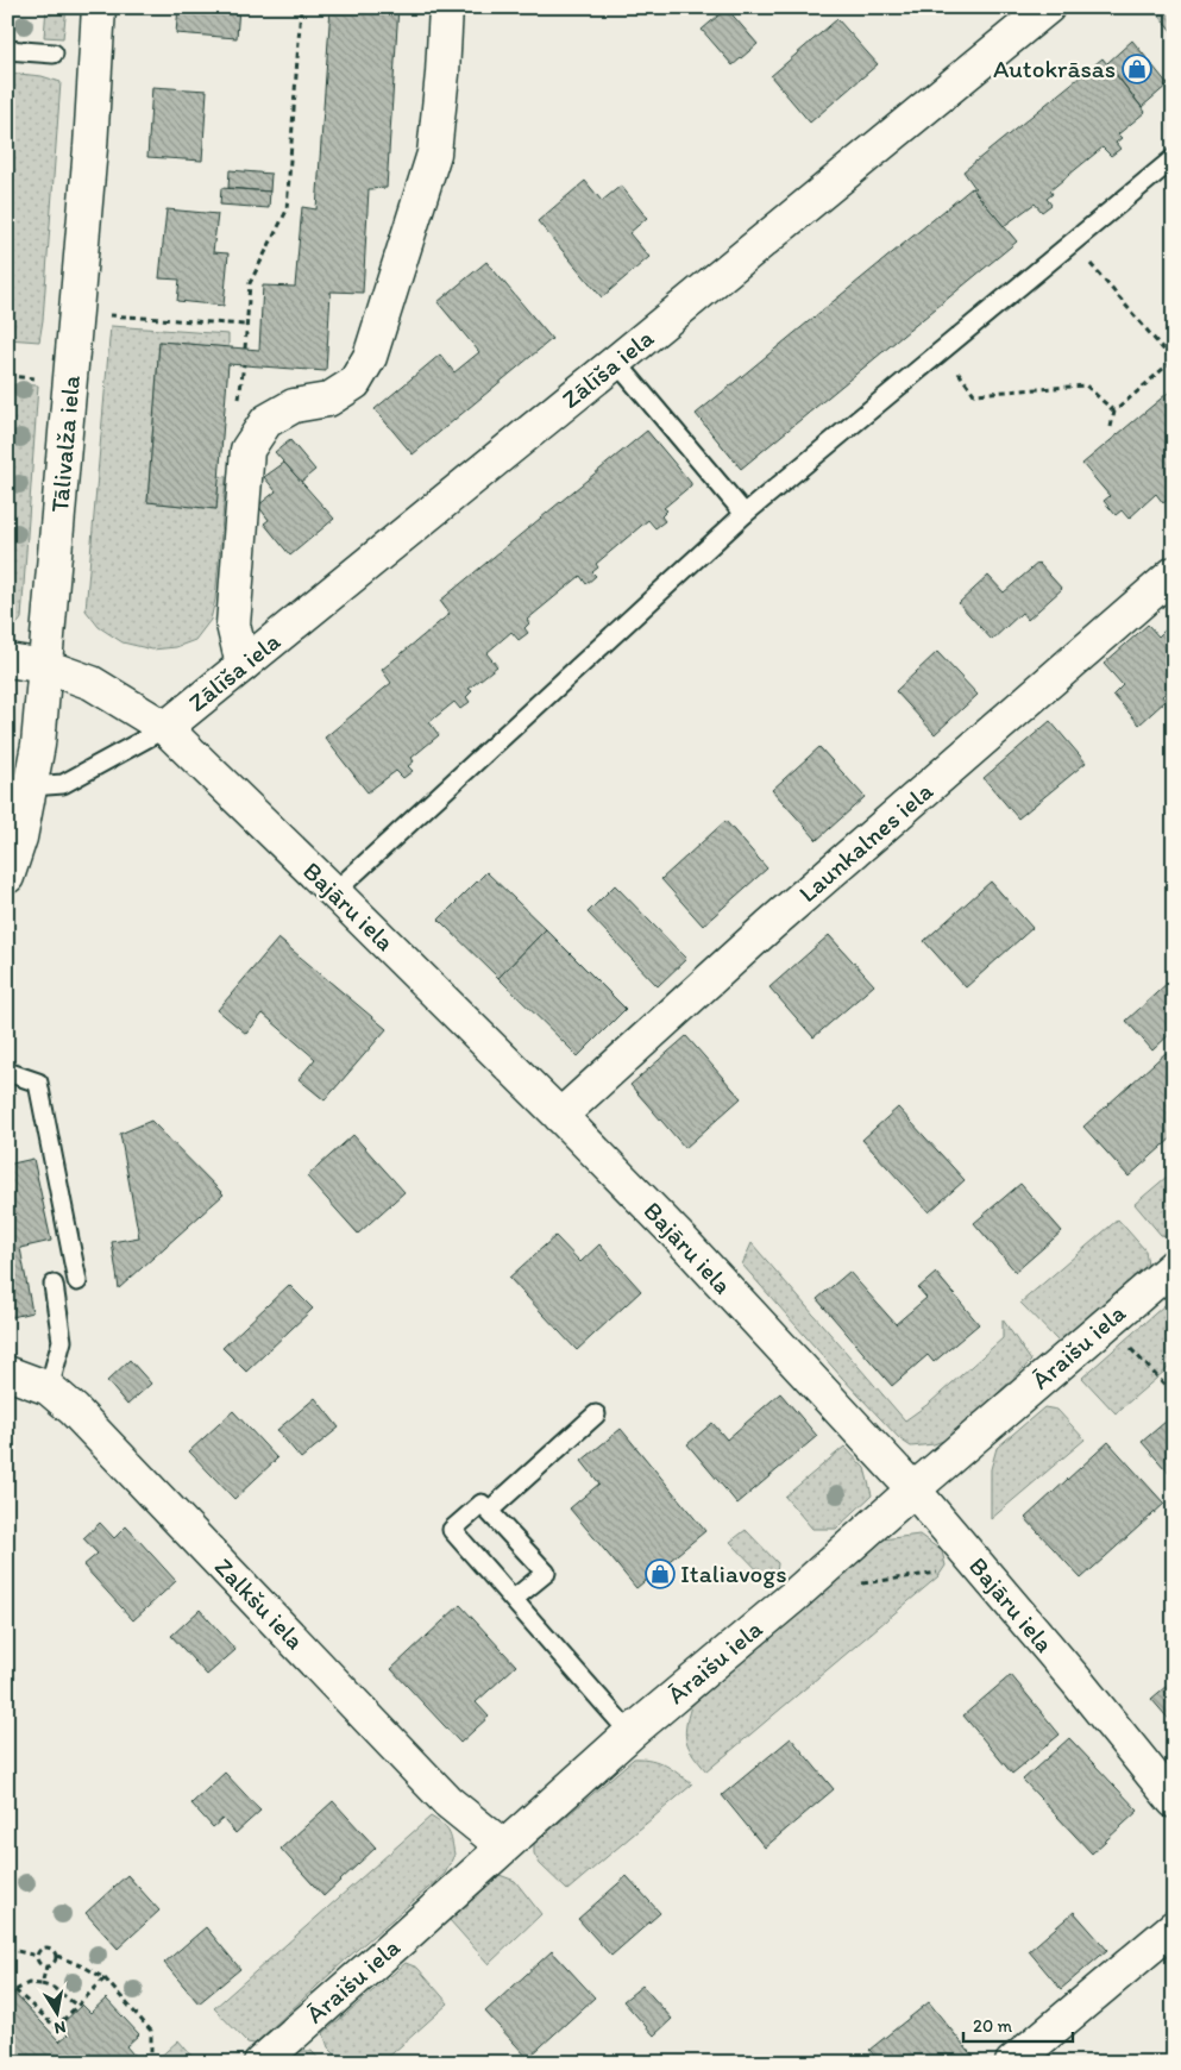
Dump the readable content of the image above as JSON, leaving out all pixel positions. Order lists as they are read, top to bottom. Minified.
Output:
{"streets":{"street":["Zālīša iela","Tālivalža iela","Launkalnes iela","Bajāru iela","Āraišu iela","Zalkšu iela"]},"crossings":[["Zālīša iela","Bajāru iela"],["Tālivalža iela","Bajāru iela"],["Launkalnes iela","Bajāru iela"],["Bajāru iela","Āraišu iela"],["Āraišu iela","Zalkšu iela"]],"places":{"shop":["Autokrāsas","Italiavogs"]},"scale_bar":"20 m","north":"bottom"}
